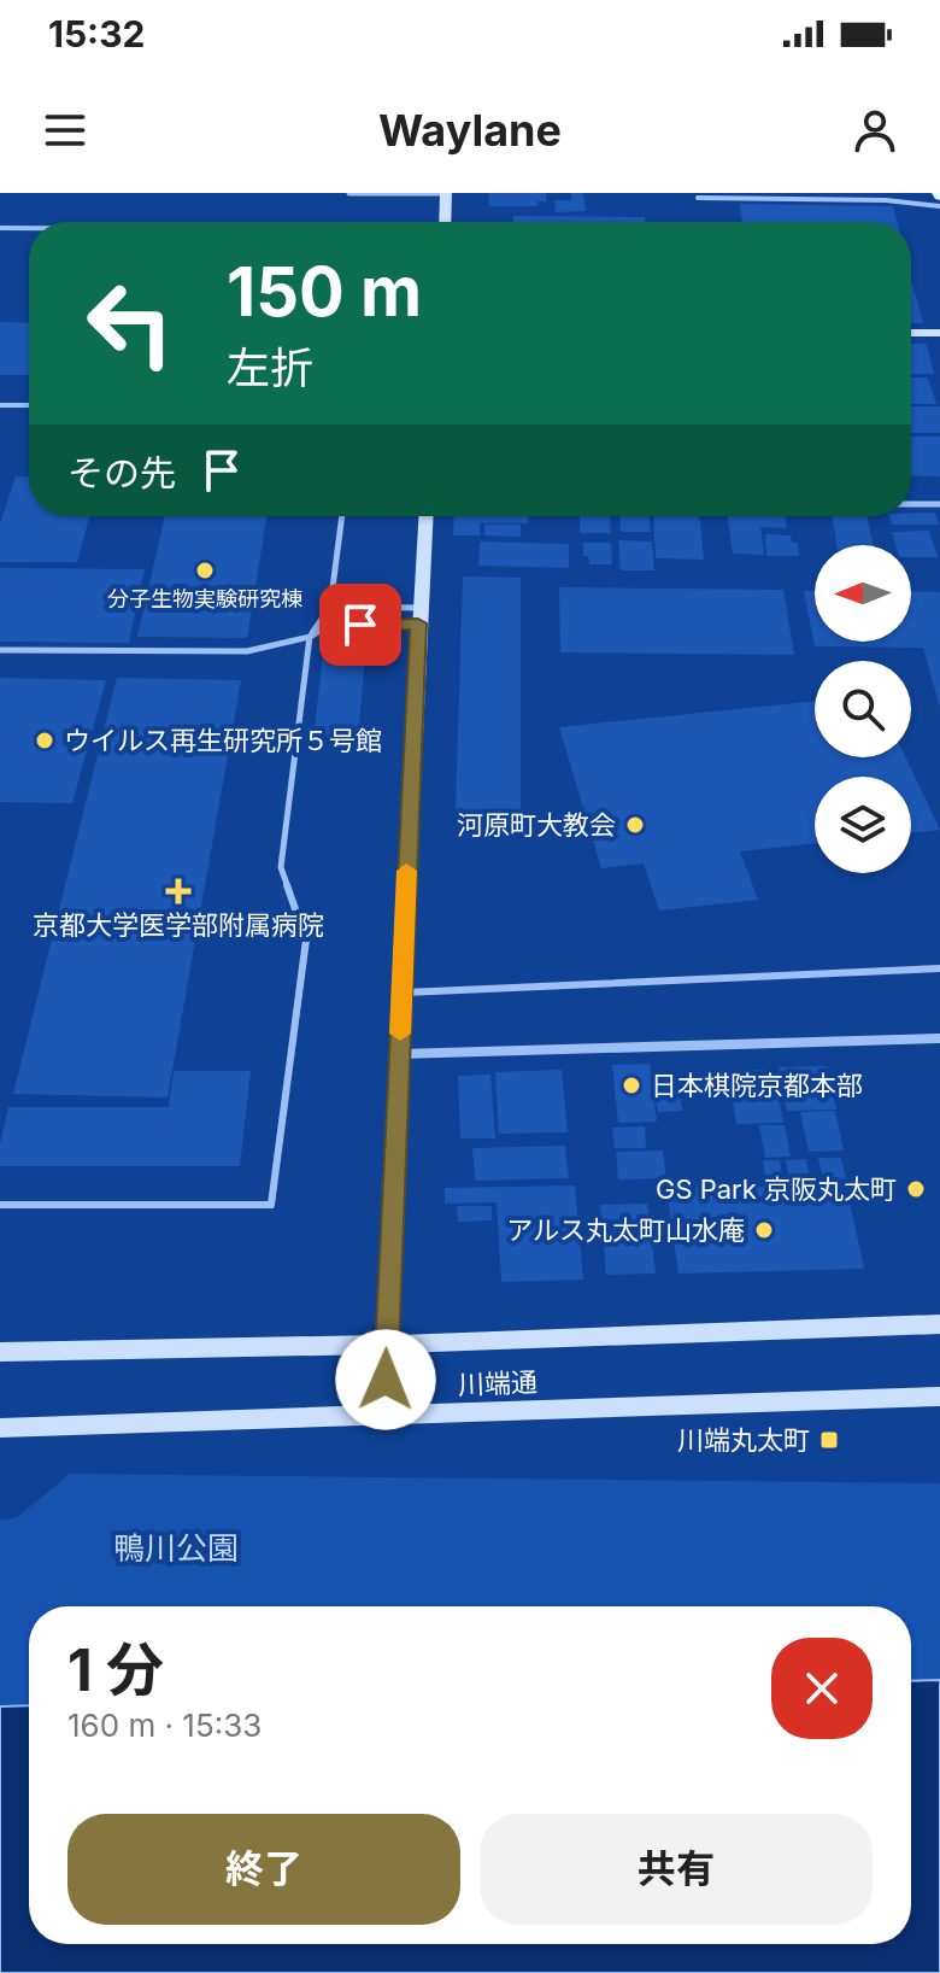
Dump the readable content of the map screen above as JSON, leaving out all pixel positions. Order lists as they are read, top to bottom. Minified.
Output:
{"streets":{"street":["川端通"]},"parks":["鴨川公園"],"places":{"other":["分子生物実験研究棟","ウイルス再生研究所５号館","河原町大教会","日本棋院京都本部","GS Park 京阪丸太町","アルス丸太町山水庵"],"health":["京都大学医学部附属病院"],"transit":["川端丸太町"]},"north":"left","page":{"status":"15:32","header":"Waylane","turn":["150 m","左折"],"then":"その先","heading":["1 分","160 m · 15:33"],"buttons":["終了","共有"]}}
